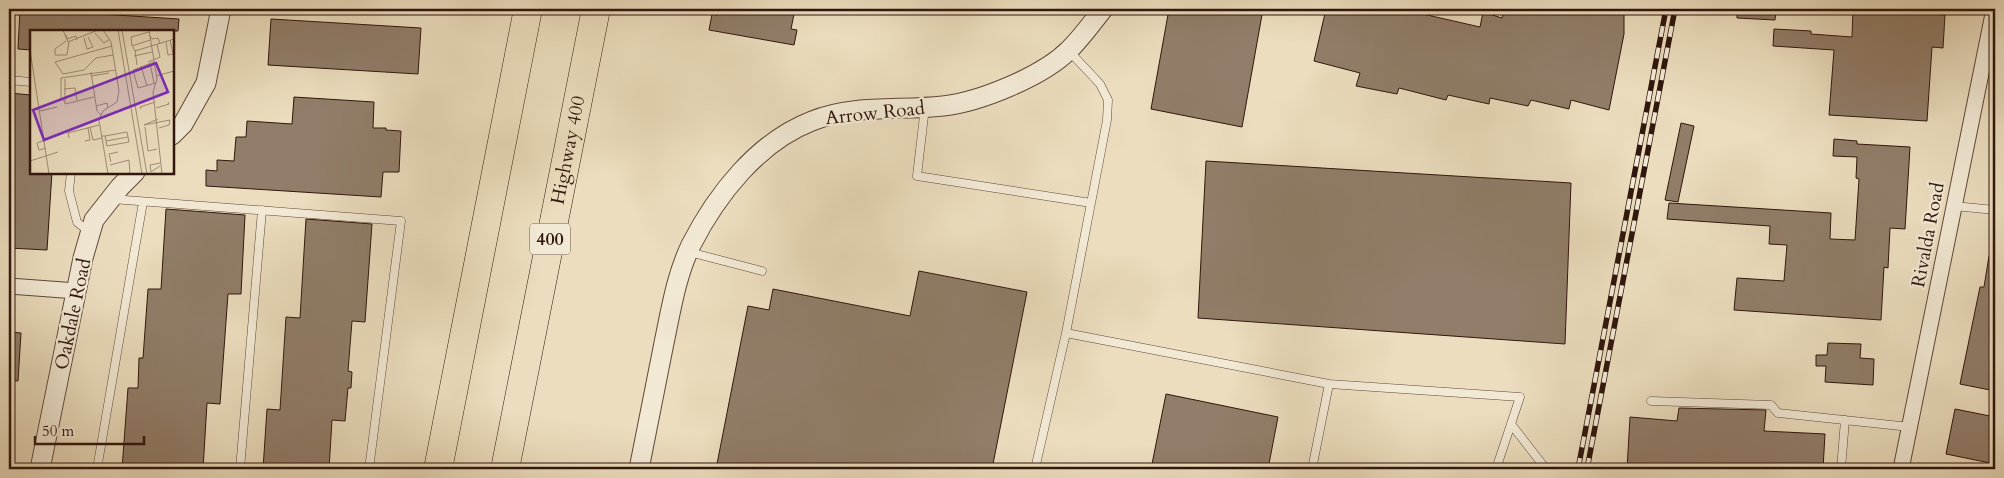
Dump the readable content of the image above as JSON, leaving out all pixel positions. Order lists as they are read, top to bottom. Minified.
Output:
{"streets":{"highway":["Highway 400","400"],"street":["Arrow Road","Rivalda Road","Oakdale Road"]},"scale_bar":"50 m"}
